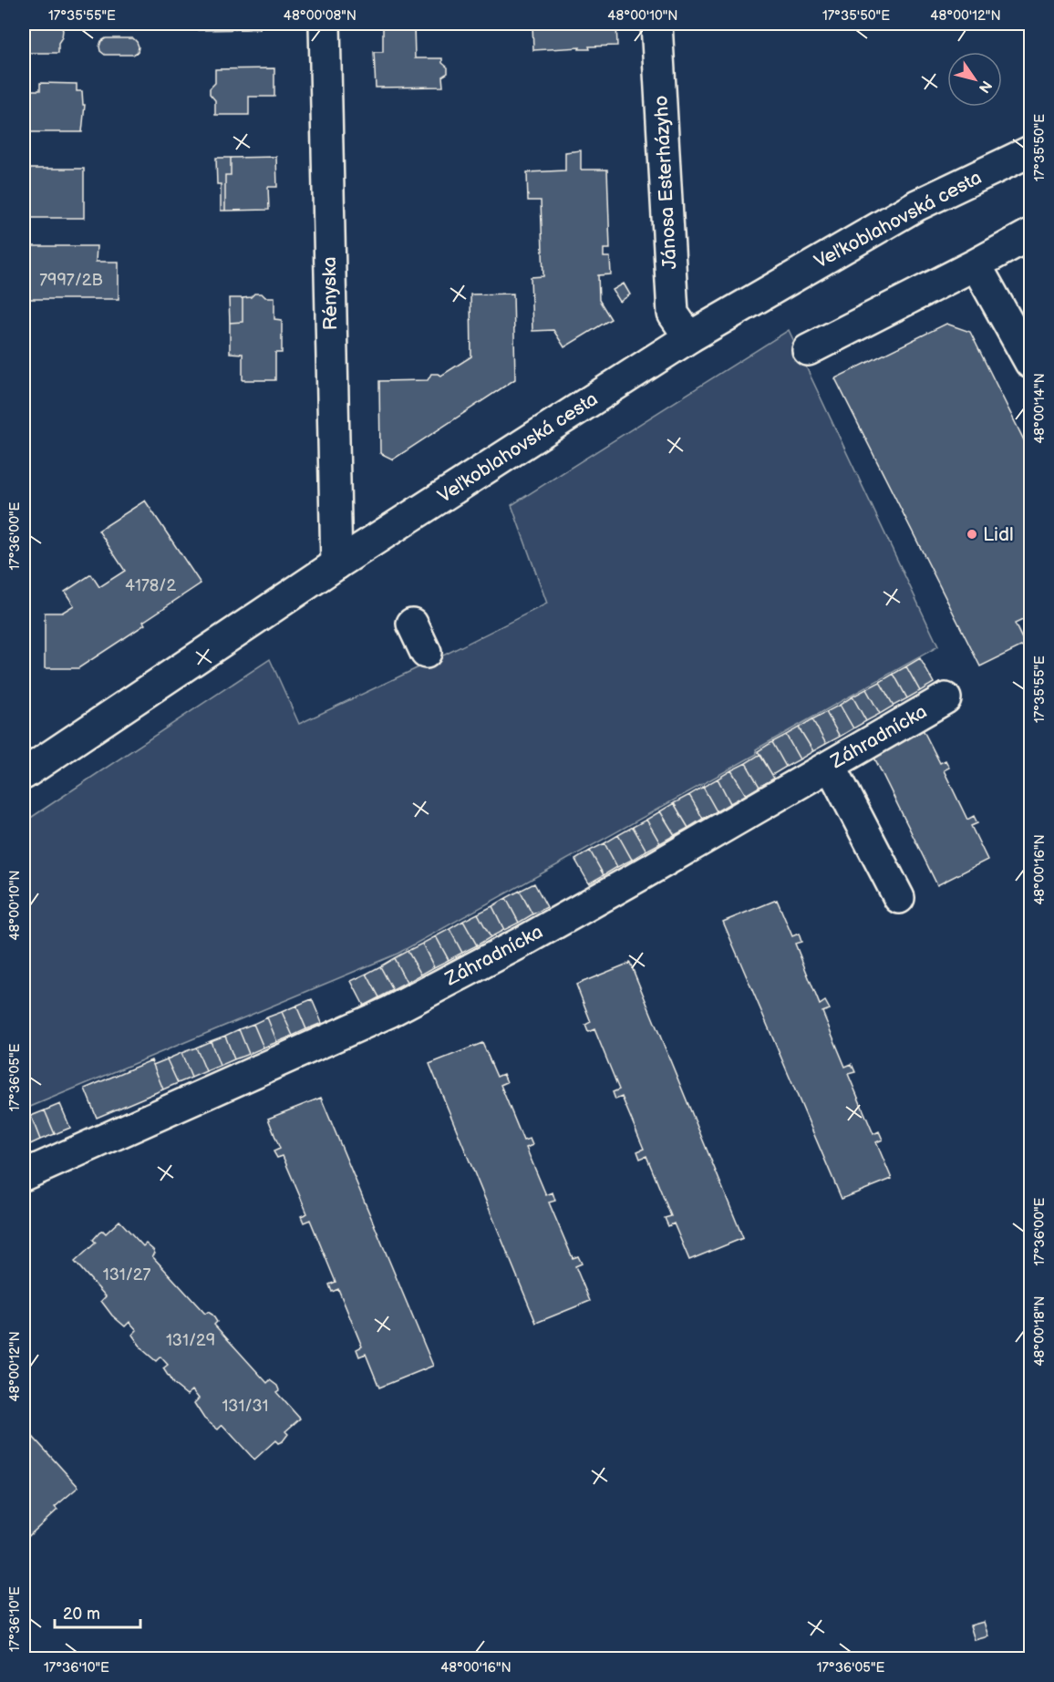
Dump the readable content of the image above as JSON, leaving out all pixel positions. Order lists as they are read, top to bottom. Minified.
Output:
{"streets":{"street":["Jánosa Esterházyho","Veľkoblahovská cesta","Rényska","Záhradnícka"]},"crossings":[["Jánosa Esterházyho","Veľkoblahovská cesta"],["Veľkoblahovská cesta","Rényska"]],"places":["Lidl"],"house_numbers":["7997/2B","4178/2","131/27","131/29","131/31"],"scale_bar":"20 m","north":"bottom right","coordinates":["17°35'55\"E","48°00'08\"N","48°00'10\"N","17°35'50\"E","48°00'12\"N","48°00'14\"N","17°36'00\"E","48°00'16\"N","17°36'05\"E","48°00'18\"N","17°36'10\"E"]}
